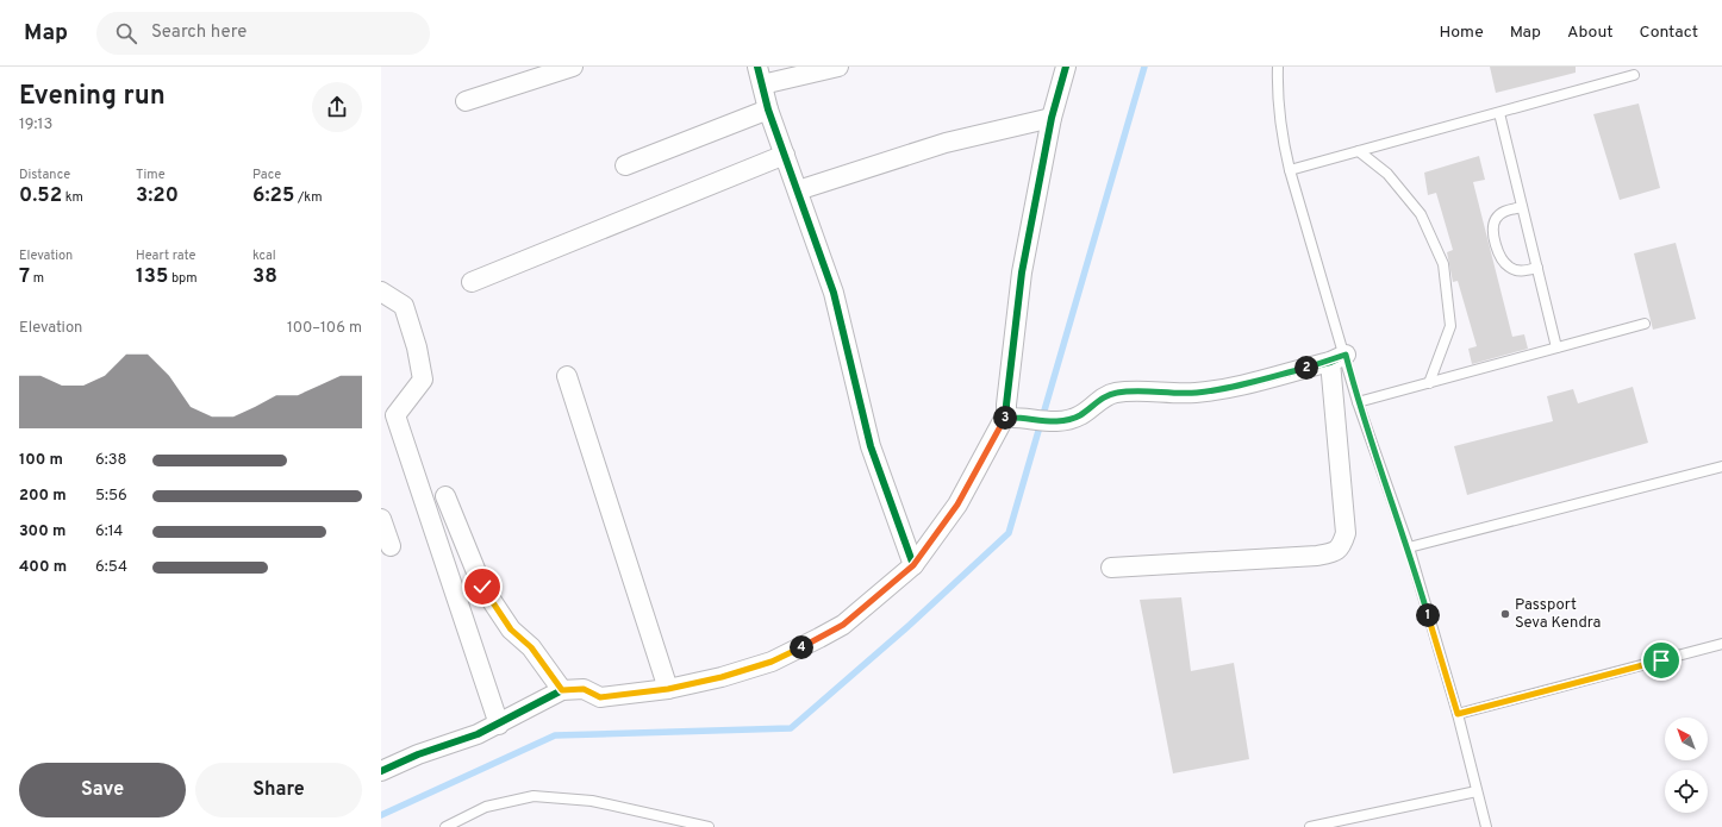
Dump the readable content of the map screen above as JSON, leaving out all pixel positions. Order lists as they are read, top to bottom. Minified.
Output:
{"places":["Passport Seva Kendra"],"north":"top left","page":{"header":"Map","search":"Search here","nav":["Home","Map","About","Contact"],"heading":["Evening run","19:13"],"stats":[["Distance","0.52 km"],["Time","3:20"],["Pace","6:25 /km"],["Elevation","7 m"],["Heart rate","135 bpm"],["kcal","38"]],"chart":["Elevation","100–106 m"],"pins":["2","3","1","4"],"list":[{"name":"100 m","note":"6:38"},{"name":"200 m","note":"5:56"},{"name":"300 m","note":"6:14"},{"name":"400 m","note":"6:54"}],"buttons":["Save","Share"]}}
